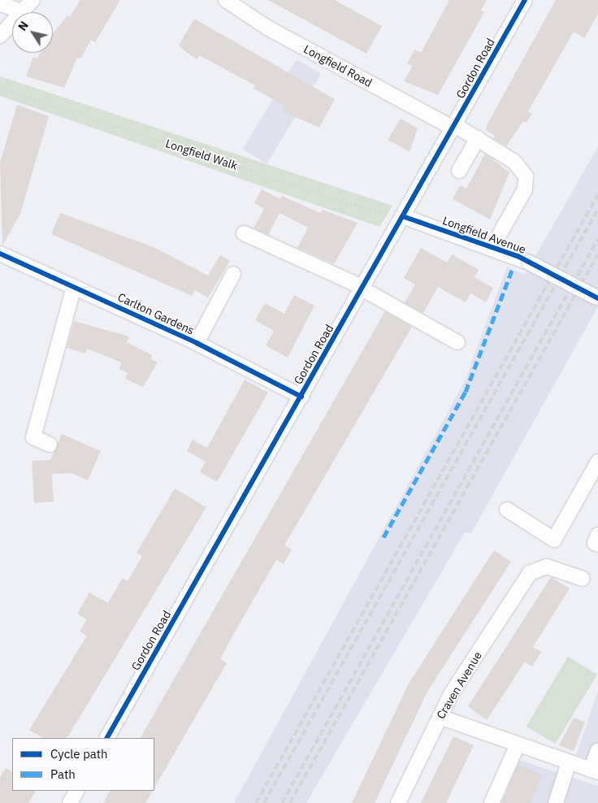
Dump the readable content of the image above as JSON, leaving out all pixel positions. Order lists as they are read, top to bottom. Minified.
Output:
{"streets":{"street":["Longfield Road","Gordon Road","Longfield Avenue","Carlton Gardens","Craven Avenue"],"path":["Longfield Walk"]},"crossings":[["Longfield Road","Gordon Road"],["Gordon Road","Longfield Walk"],["Gordon Road","Longfield Avenue"],["Gordon Road","Carlton Gardens"],["Longfield Walk","Longfield Avenue"]],"legend":["Cycle path","Path"],"north":"top left"}
